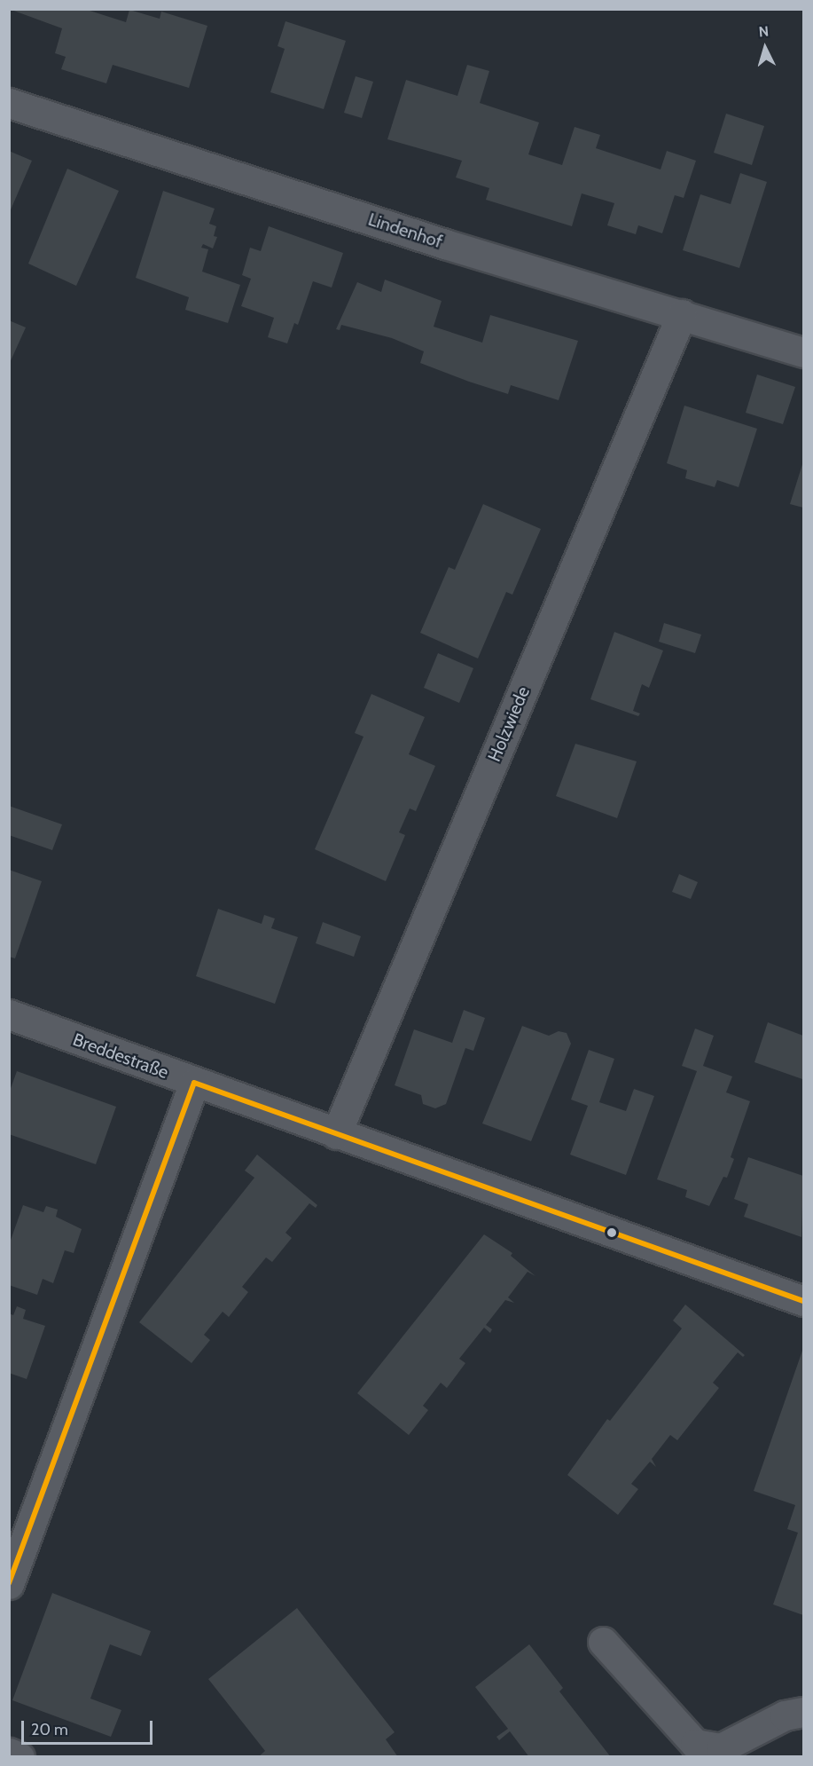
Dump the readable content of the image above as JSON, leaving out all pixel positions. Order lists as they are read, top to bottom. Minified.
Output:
{"streets":{"street":["Lindenhof","Holzwiede","Breddestraße"]},"crossings":[["Lindenhof","Holzwiede"],["Holzwiede","Breddestraße"]],"scale_bar":"20 m","north":"top"}
